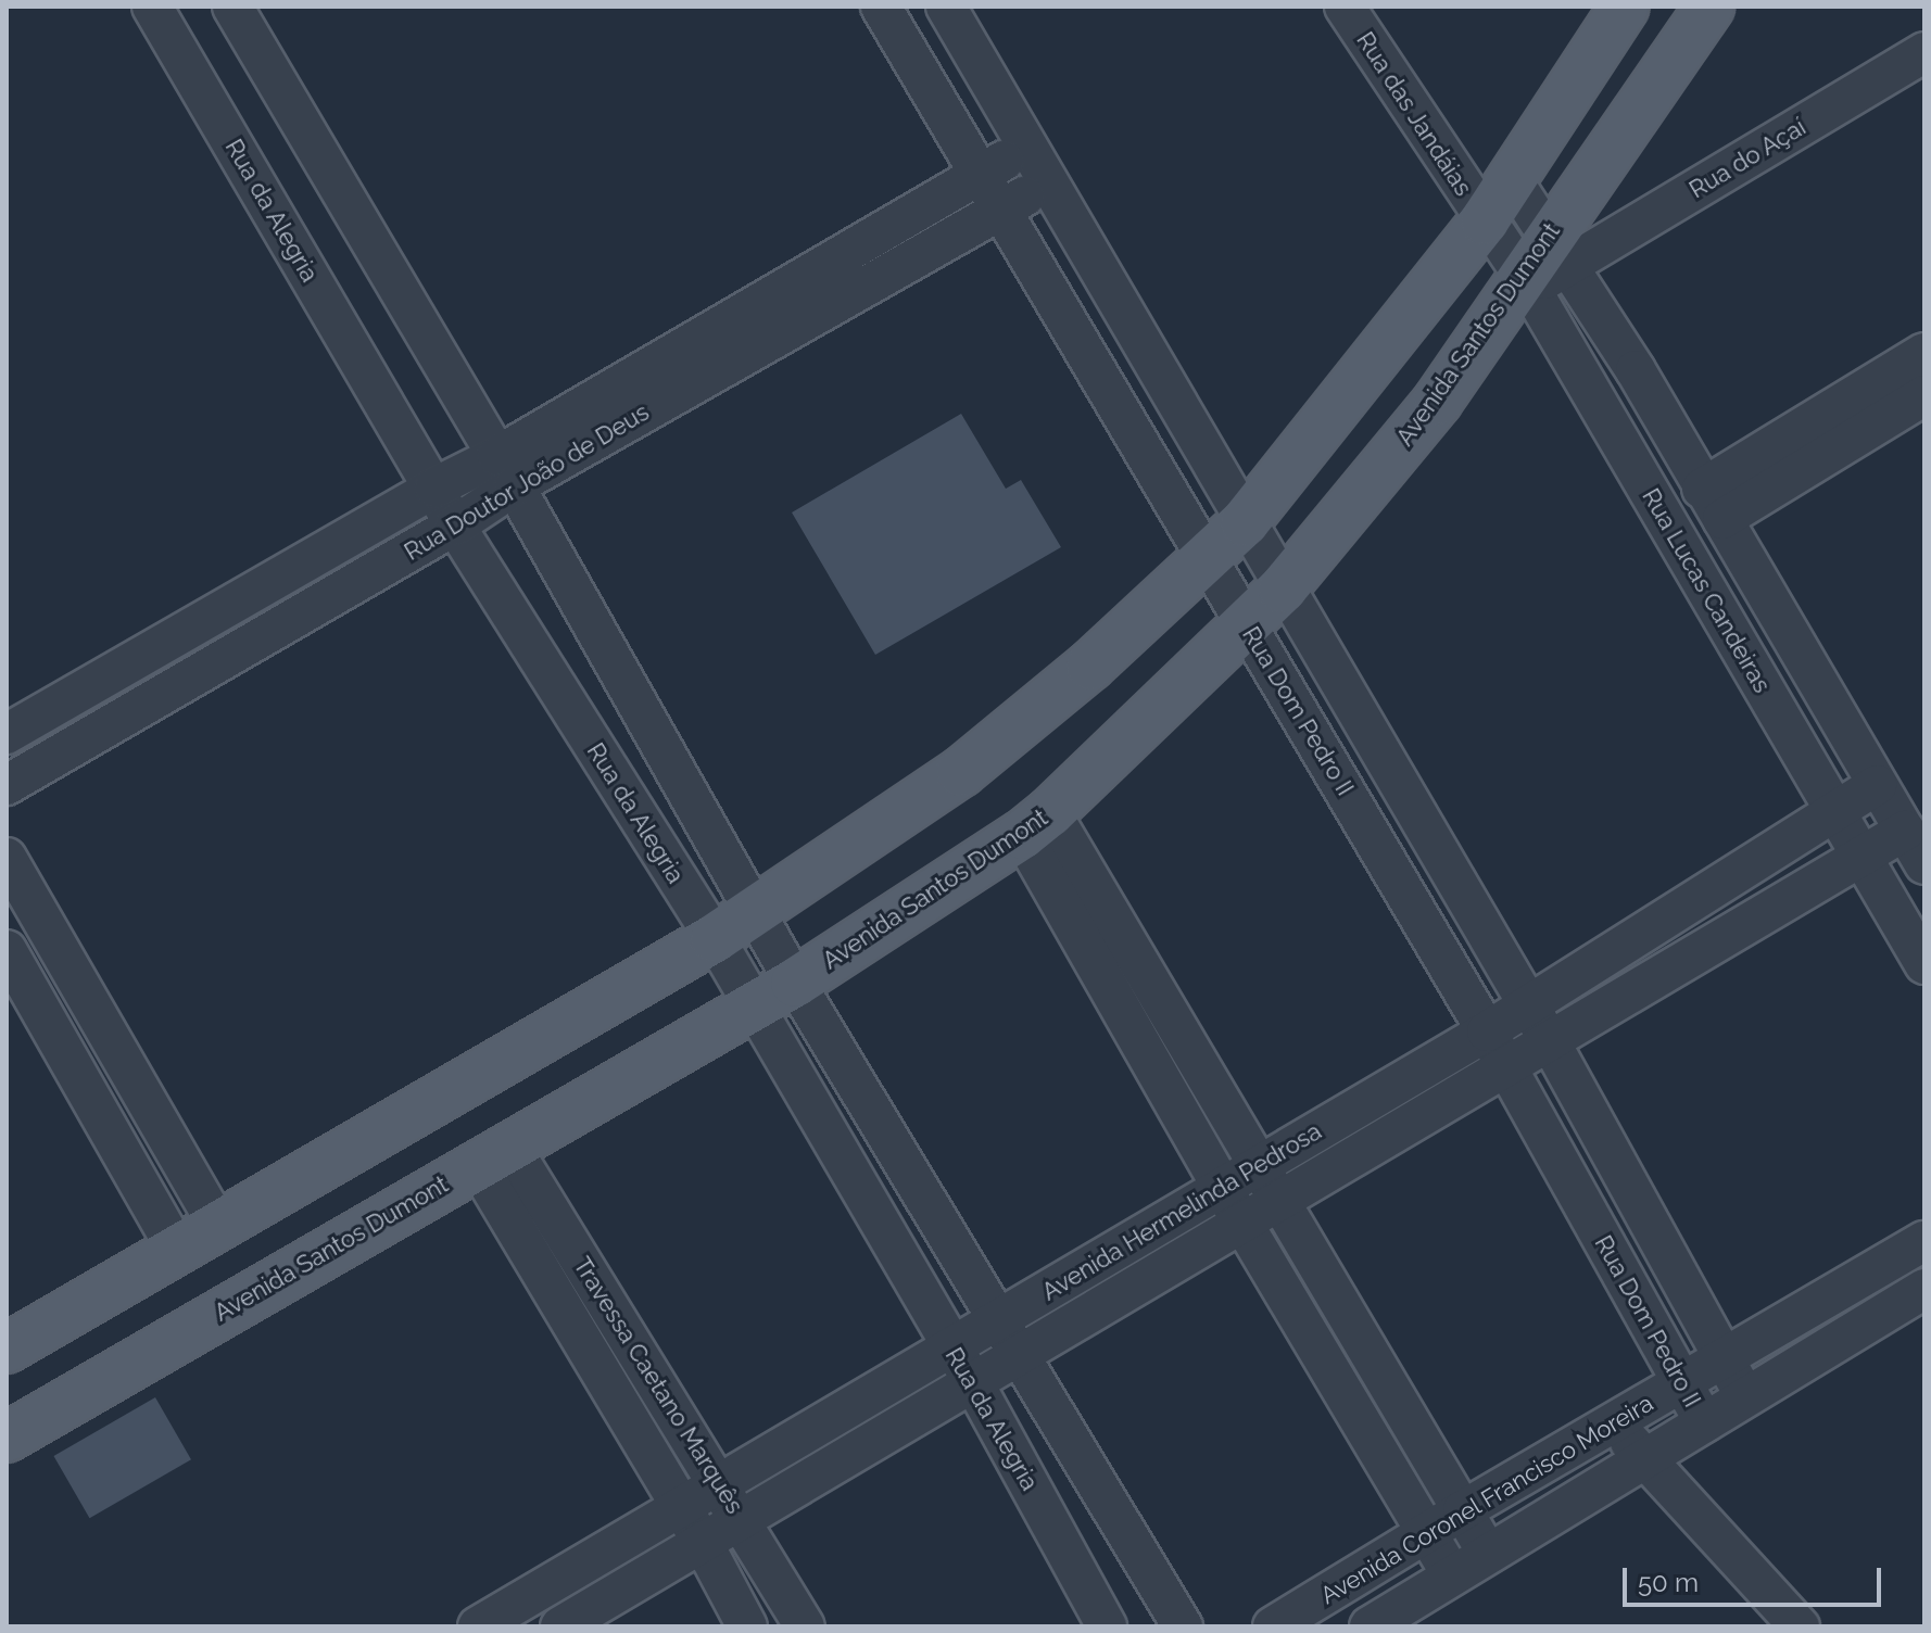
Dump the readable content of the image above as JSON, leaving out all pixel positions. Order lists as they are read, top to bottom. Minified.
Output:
{"streets":{"main road":["Avenida Santos Dumont"],"street":["Rua das Jandáias","Rua do Açaí","Rua da Alegria","Rua Doutor João de Deus","Rua Lucas Candeiras","Rua Dom Pedro II","Avenida Hermelinda Pedrosa","Travessa Caetano Marquês","Avenida Coronel Francisco Moreira"]},"crossings":[["Rua das Jandáias","Rua Lucas Candeiras"],["Rua do Açaí","Avenida Santos Dumont"],["Rua do Açaí","Rua Lucas Candeiras"],["Rua da Alegria","Avenida Santos Dumont"],["Rua da Alegria","Rua Doutor João de Deus"],["Rua da Alegria","Avenida Hermelinda Pedrosa"],["Avenida Santos Dumont","Rua Lucas Candeiras"],["Avenida Santos Dumont","Rua Dom Pedro II"],["Avenida Santos Dumont","Travessa Caetano Marquês"],["Rua Doutor João de Deus","Rua Dom Pedro II"],["Rua Lucas Candeiras","Avenida Hermelinda Pedrosa"],["Rua Dom Pedro II","Avenida Hermelinda Pedrosa"],["Rua Dom Pedro II","Avenida Coronel Francisco Moreira"],["Avenida Hermelinda Pedrosa","Travessa Caetano Marquês"]],"scale_bar":"50 m"}
